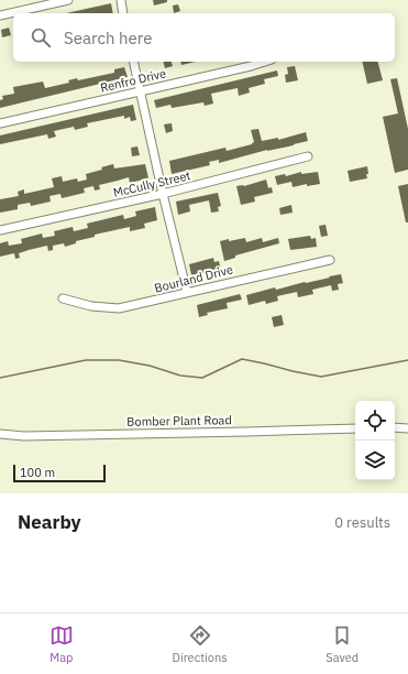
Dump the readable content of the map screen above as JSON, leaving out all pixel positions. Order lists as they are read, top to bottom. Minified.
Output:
{"streets":{"street":["Renfro Drive","McCully Street","Bourland Drive","Bomber Plant Road"]},"scale_bar":"100 m","page":{"search":"Search here","scale":"100 m","heading":["Nearby","0 results"],"nav":["Map","Directions","Saved"]}}
